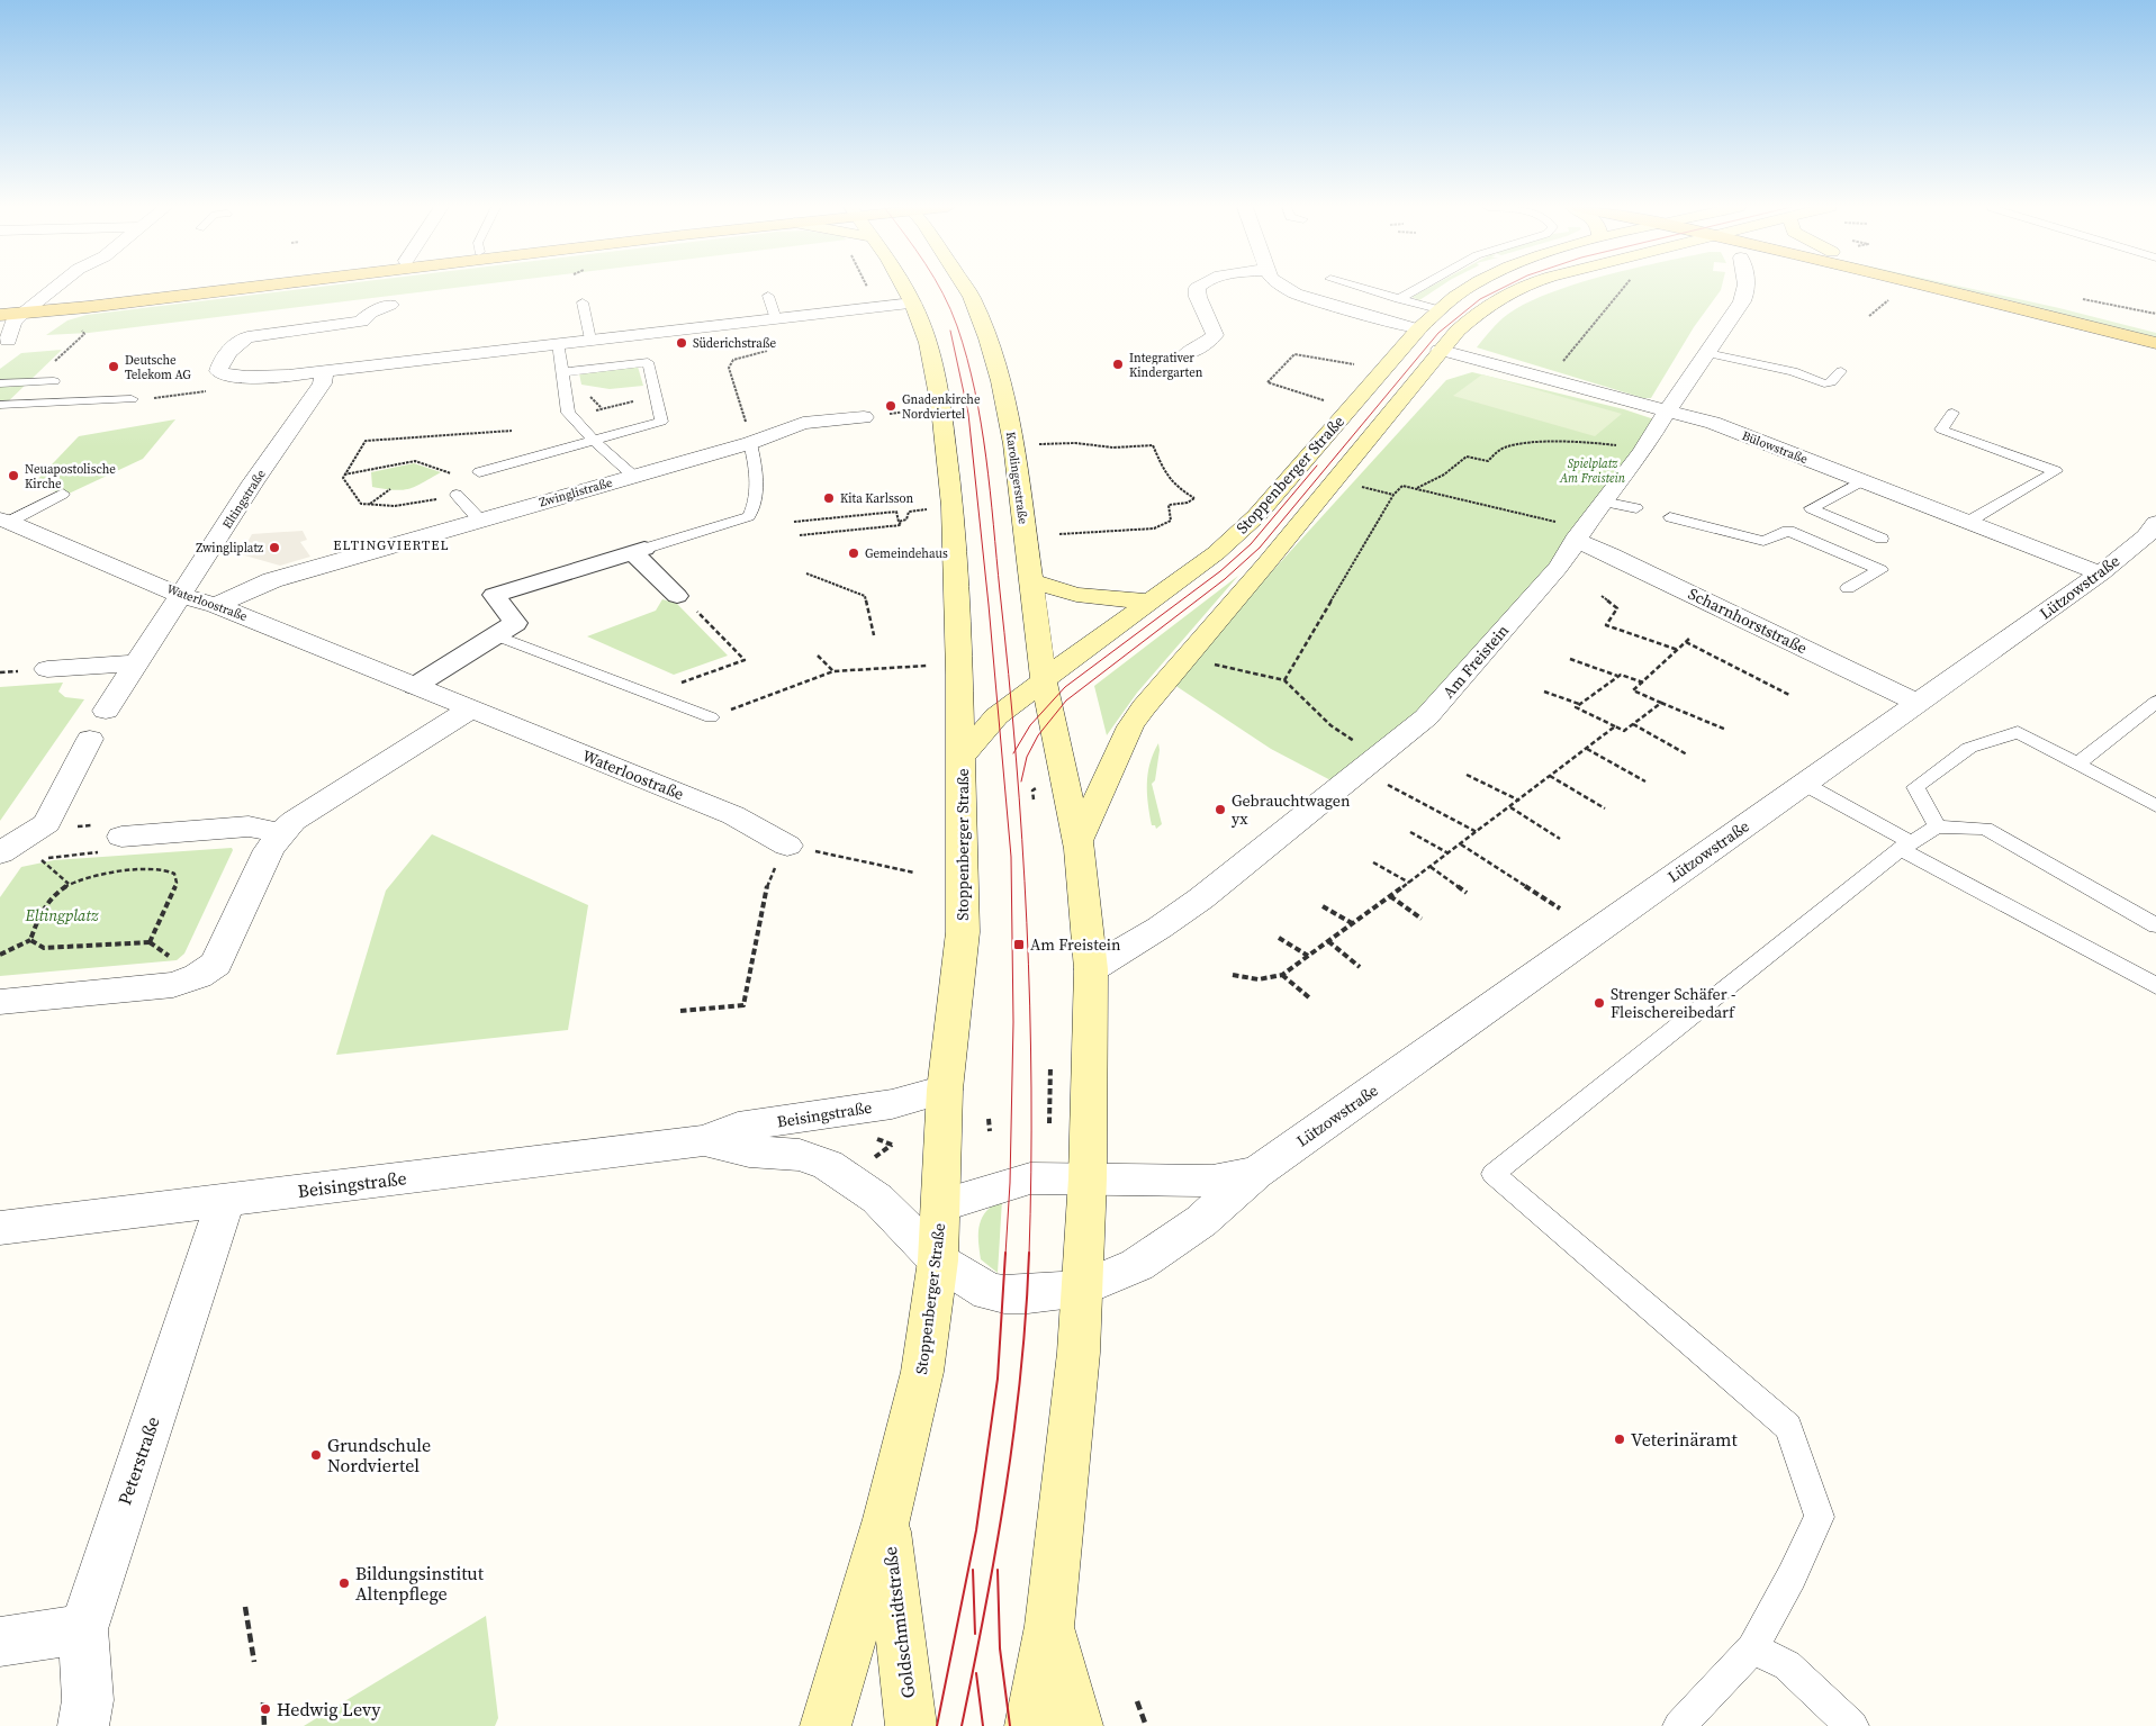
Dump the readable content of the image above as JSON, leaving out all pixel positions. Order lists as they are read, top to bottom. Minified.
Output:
{"streets":{"main road":["Stoppenberger Straße","Karolingerstraße","Goldschmidtstraße"],"street":["Bülowstraße","Zwinglistraße","Eltingstraße","Lützowstraße","Waterloostraße","Scharnhorststraße","Am Freistein","Beisingstraße","Peterstraße"]},"crossings":[["Bülowstraße","Lützowstraße"],["Bülowstraße","Am Freistein"],["Stoppenberger Straße","Karolingerstraße"],["Stoppenberger Straße","Lützowstraße"],["Stoppenberger Straße","Beisingstraße"],["Stoppenberger Straße","Goldschmidtstraße"],["Zwinglistraße","Waterloostraße"],["Eltingstraße","Waterloostraße"],["Lützowstraße","Scharnhorststraße"],["Lützowstraße","Beisingstraße"],["Scharnhorststraße","Am Freistein"],["Beisingstraße","Peterstraße"]],"districts":["ELTINGVIERTEL"],"parks":["Spielplatz Am Freistein","Eltingplatz"],"places":{"other":["Süderichstraße","Integrativer Kindergarten","Deutsche Telekom AG","Gnadenkirche Nordviertel","Neuapostolische Kirche","Kita Karlsson","Zwingliplatz","Gemeindehaus","Gebrauchtwagen yx","Strenger Schäfer - Fleischereibedarf","Veterinäramt","Grundschule Nordviertel","Bildungsinstitut Altenpflege","Hedwig Levy"],"transit":["Am Freistein"]}}
